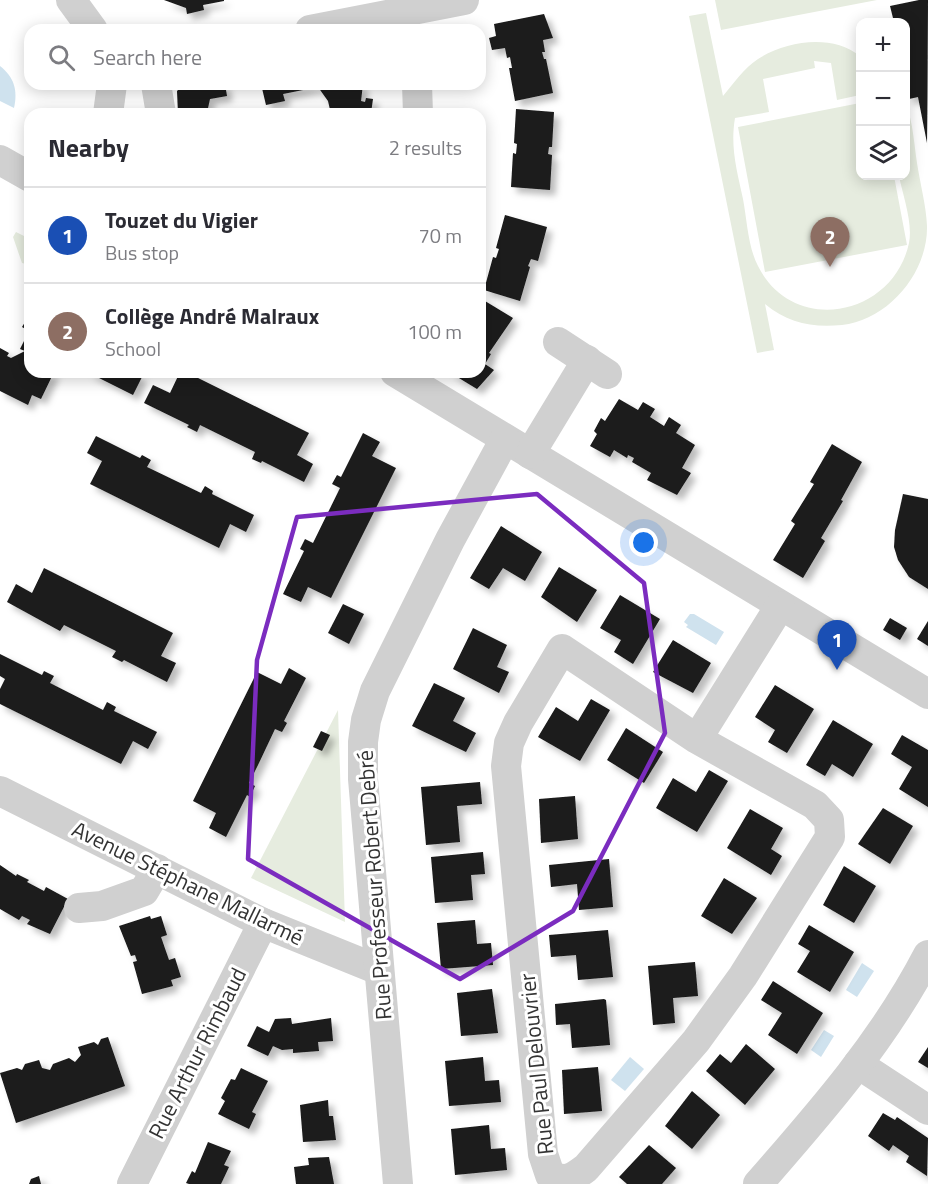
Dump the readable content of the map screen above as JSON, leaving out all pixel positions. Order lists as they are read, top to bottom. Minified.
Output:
{"streets":{"street":["Avenue Stéphane Mallarmé","Rue Professeur Robert Debré","Rue Arthur Rimbaud","Rue Paul Delouvrier"]},"crossings":[["Avenue Stéphane Mallarmé","Rue Professeur Robert Debré"],["Avenue Stéphane Mallarmé","Rue Arthur Rimbaud"]],"page":{"map_buttons":["+","−"],"search":"Search here","heading":["Nearby","2 results"],"list":[{"mark":"1","name":"Touzet du Vigier","note":"Bus stop","value":"70 m"},{"mark":"2","name":"Collège André Malraux","note":"School","value":"100 m"}],"pins":["2","1"]}}
